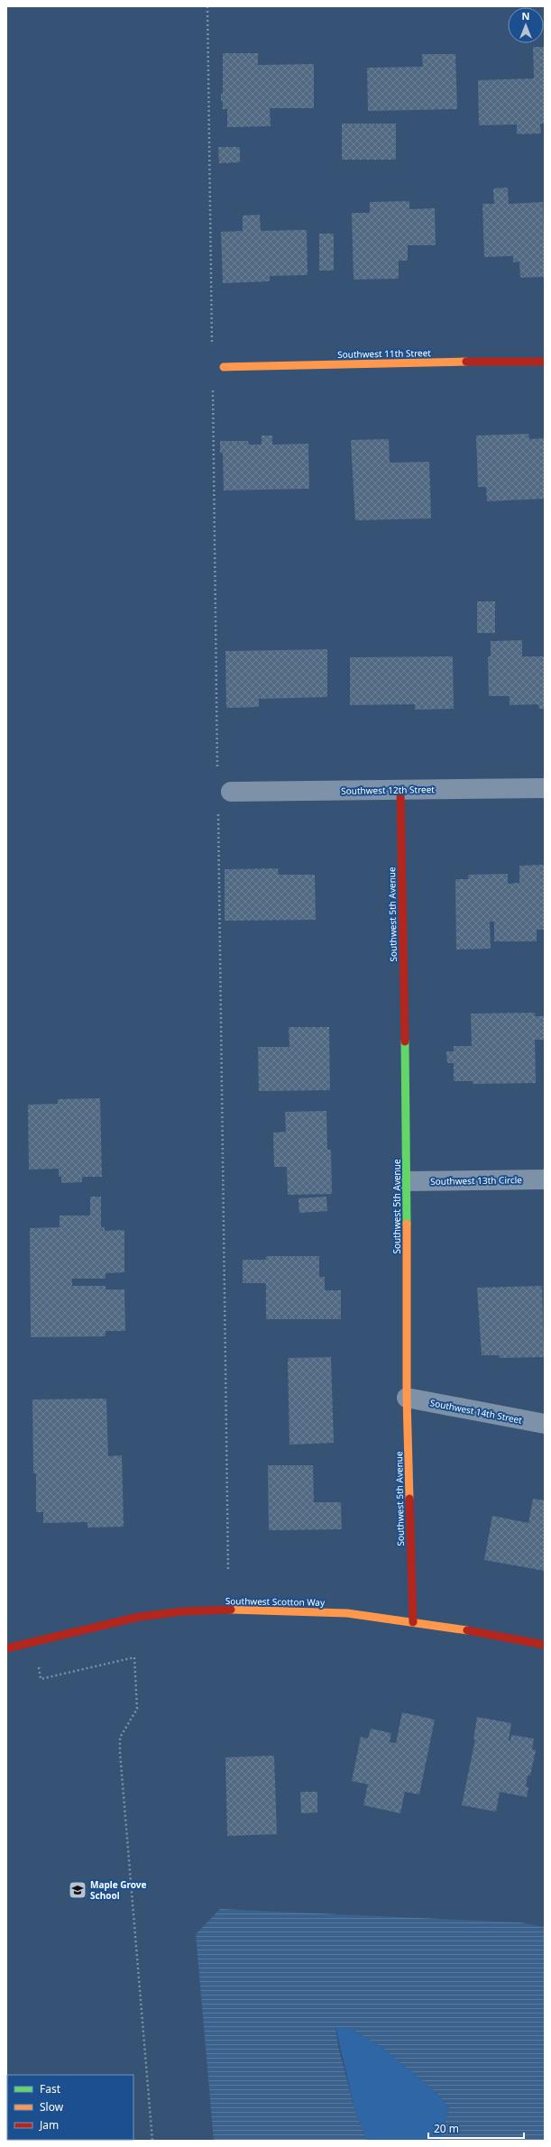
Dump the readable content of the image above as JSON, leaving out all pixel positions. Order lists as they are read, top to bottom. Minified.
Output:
{"streets":{"street":["Southwest 11th Street","Southwest 12th Street","Southwest 5th Avenue","Southwest 13th Circle","Southwest 14th Street","Southwest Scotton Way"]},"crossings":[["Southwest 12th Street","Southwest 5th Avenue"],["Southwest 5th Avenue","Southwest 13th Circle"],["Southwest 5th Avenue","Southwest 14th Street"],["Southwest 5th Avenue","Southwest Scotton Way"]],"places":{"school or university":["Maple Grove School"]},"legend":["Fast","Slow","Jam"],"scale_bar":"20 m","north":"top"}
